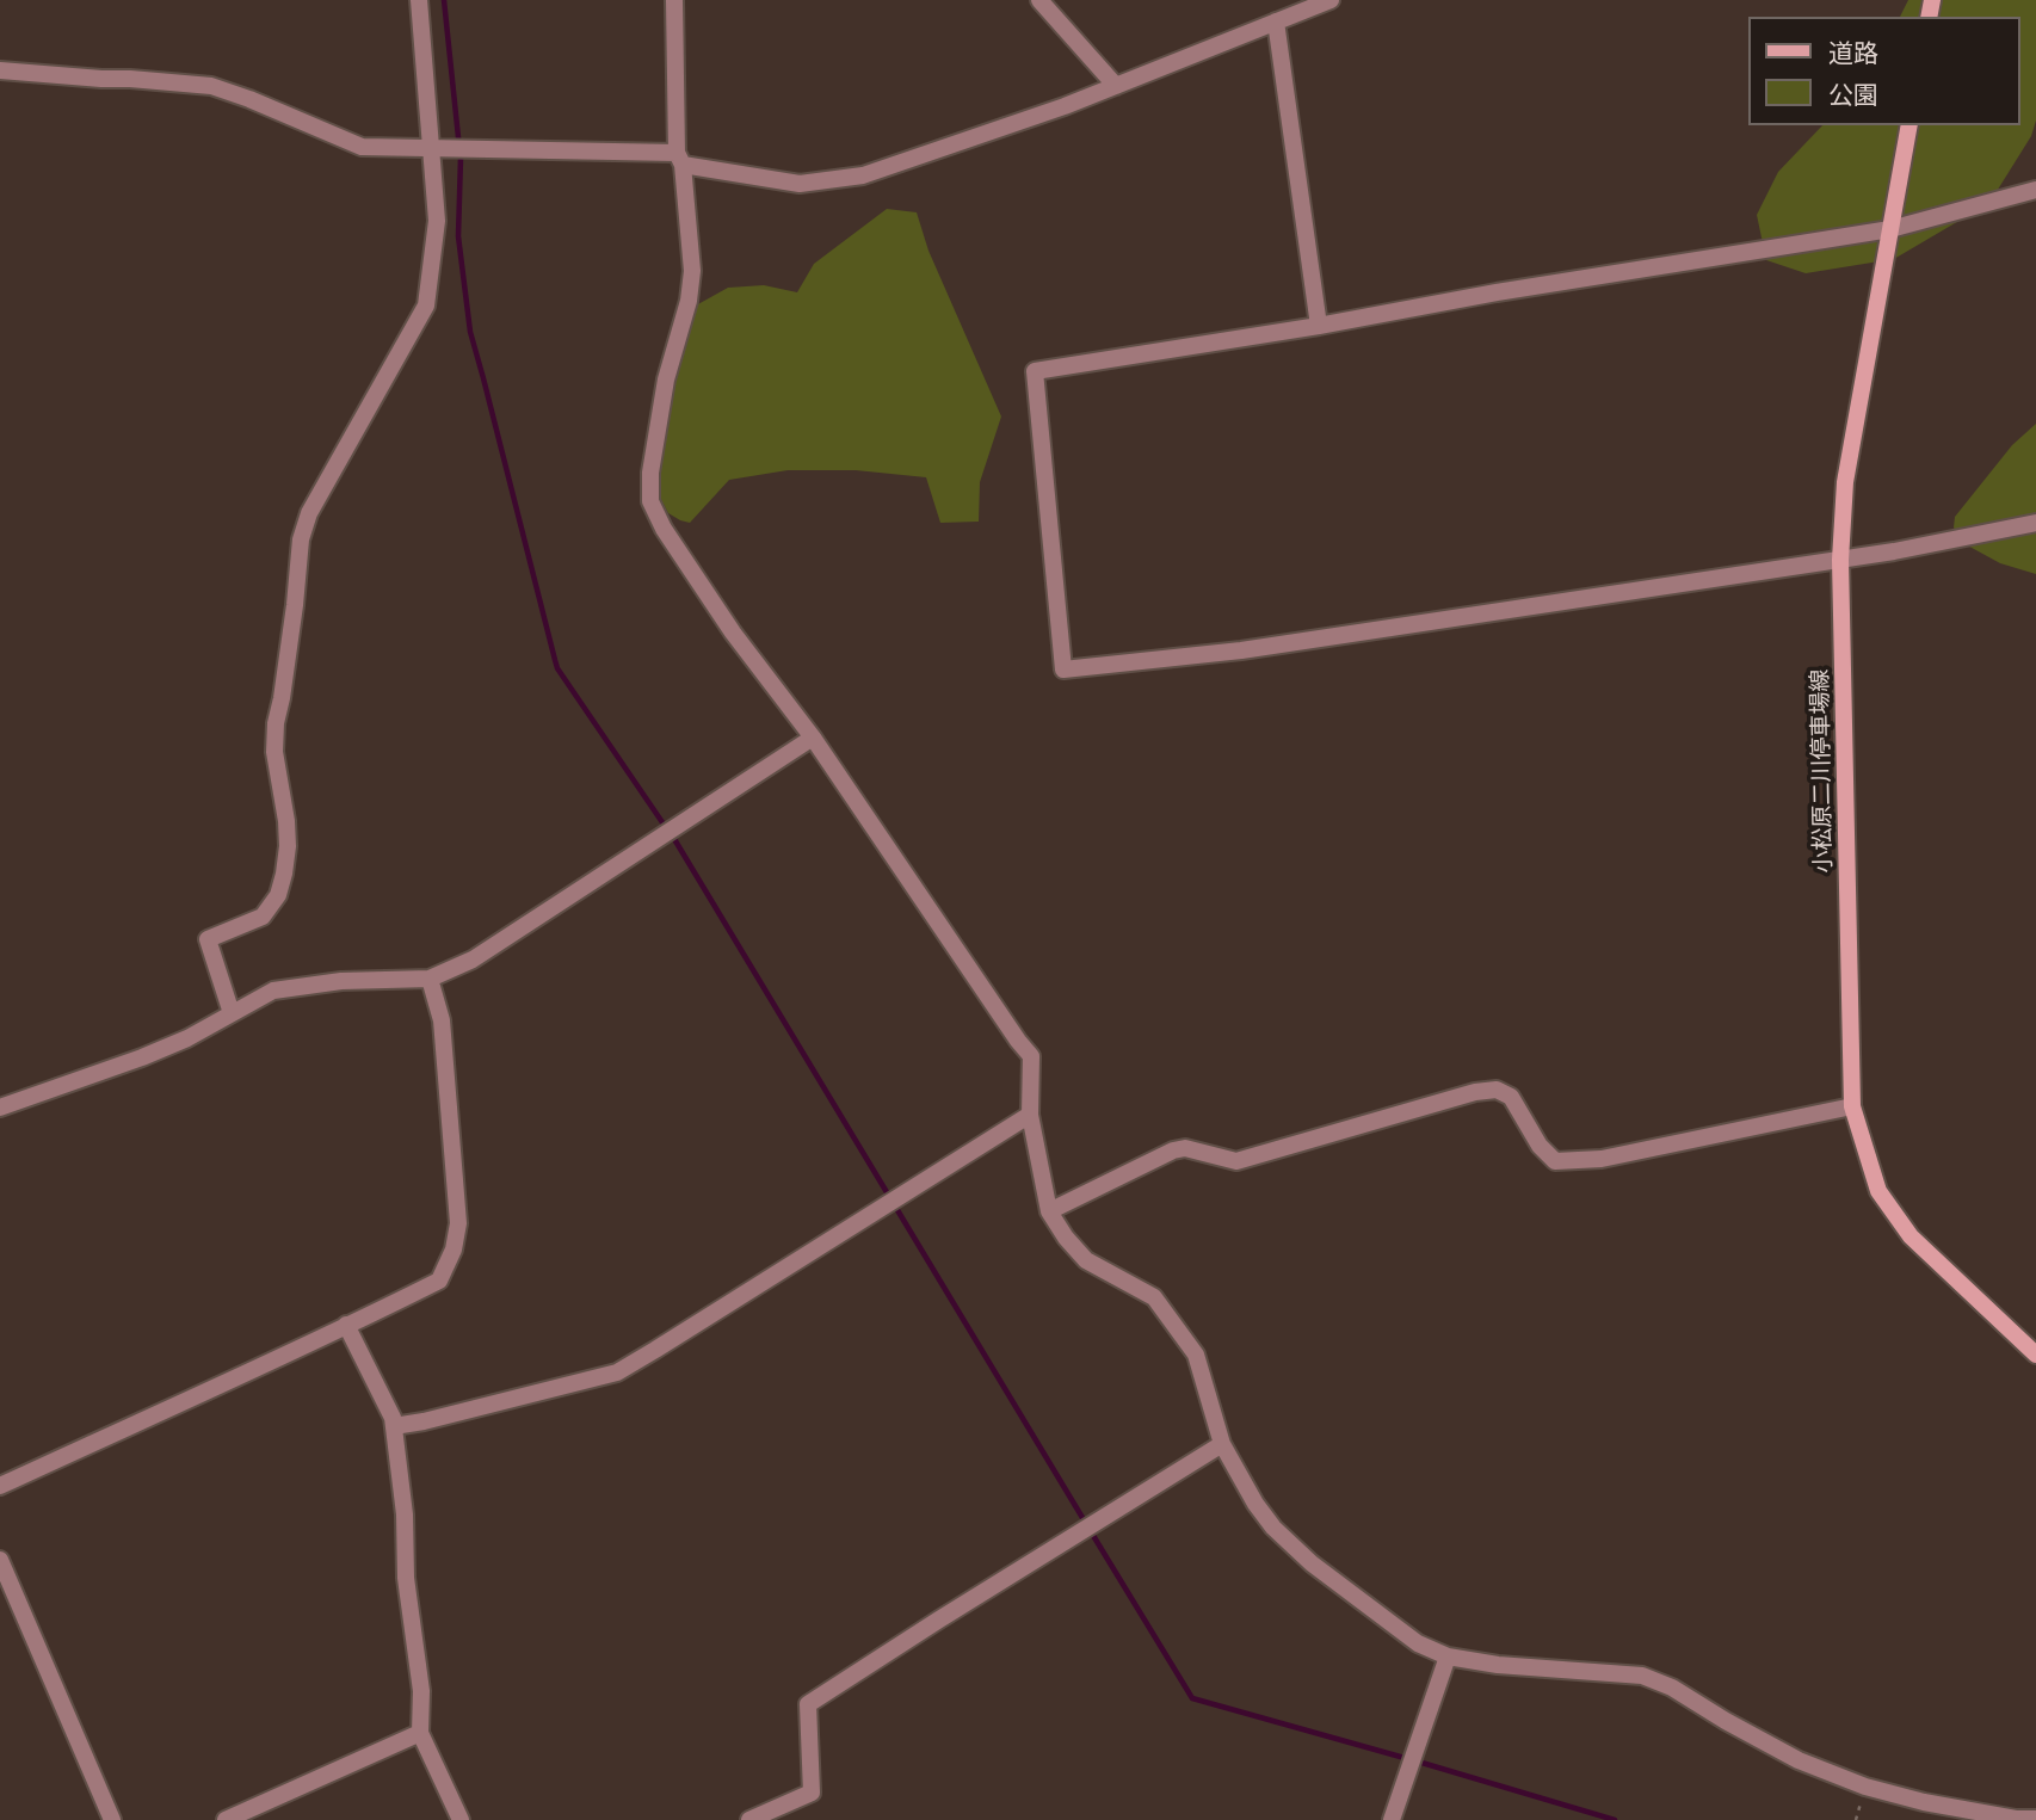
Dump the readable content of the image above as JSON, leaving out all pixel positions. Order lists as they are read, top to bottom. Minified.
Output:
{"streets":{"main road":["小松原二川停車場線"]},"legend":["道路","公園"]}
